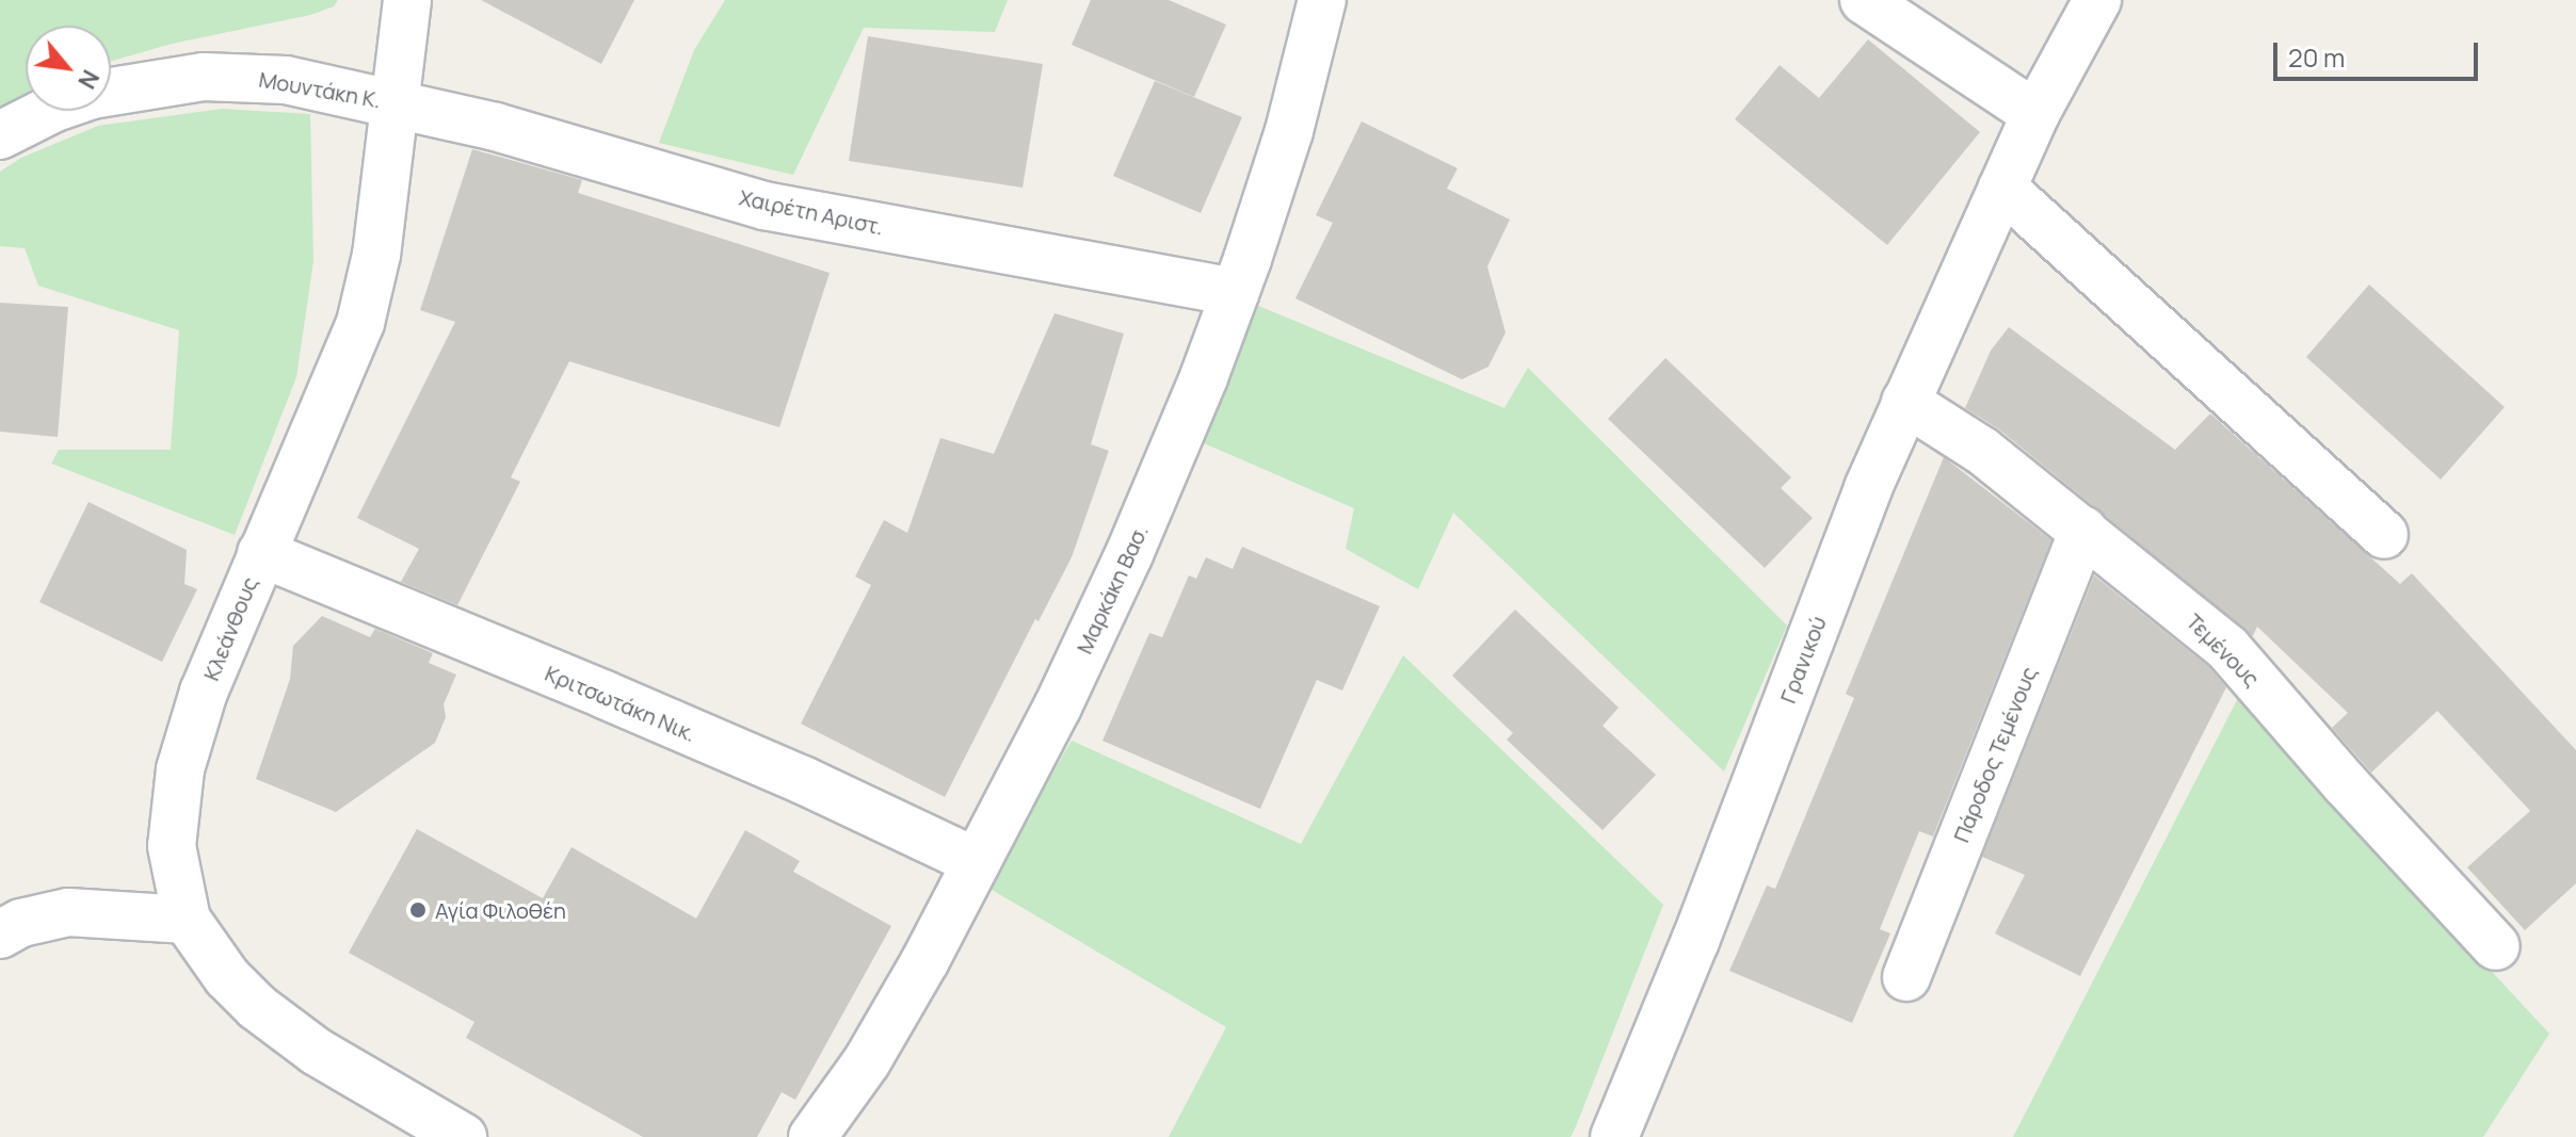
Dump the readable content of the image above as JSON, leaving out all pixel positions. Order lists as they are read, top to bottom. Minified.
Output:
{"streets":{"street":["Μουντάκη Κ.","Χαιρέτη Αριστ.","Μαρκάκη Βασ.","Κλεάνθους","Τεμένους","Γρανικού","Κριτσωτάκη Νικ.","Πάροδος Τεμένους"]},"crossings":[["Μουντάκη Κ.","Χαιρέτη Αριστ."],["Μουντάκη Κ.","Κλεάνθους"],["Χαιρέτη Αριστ.","Μαρκάκη Βασ."],["Χαιρέτη Αριστ.","Κλεάνθους"],["Μαρκάκη Βασ.","Κριτσωτάκη Νικ."],["Κλεάνθους","Κριτσωτάκη Νικ."],["Τεμένους","Γρανικού"],["Τεμένους","Πάροδος Τεμένους"]],"places":["Αγία Φιλοθέη"],"scale_bar":"20 m","north":"bottom right"}
